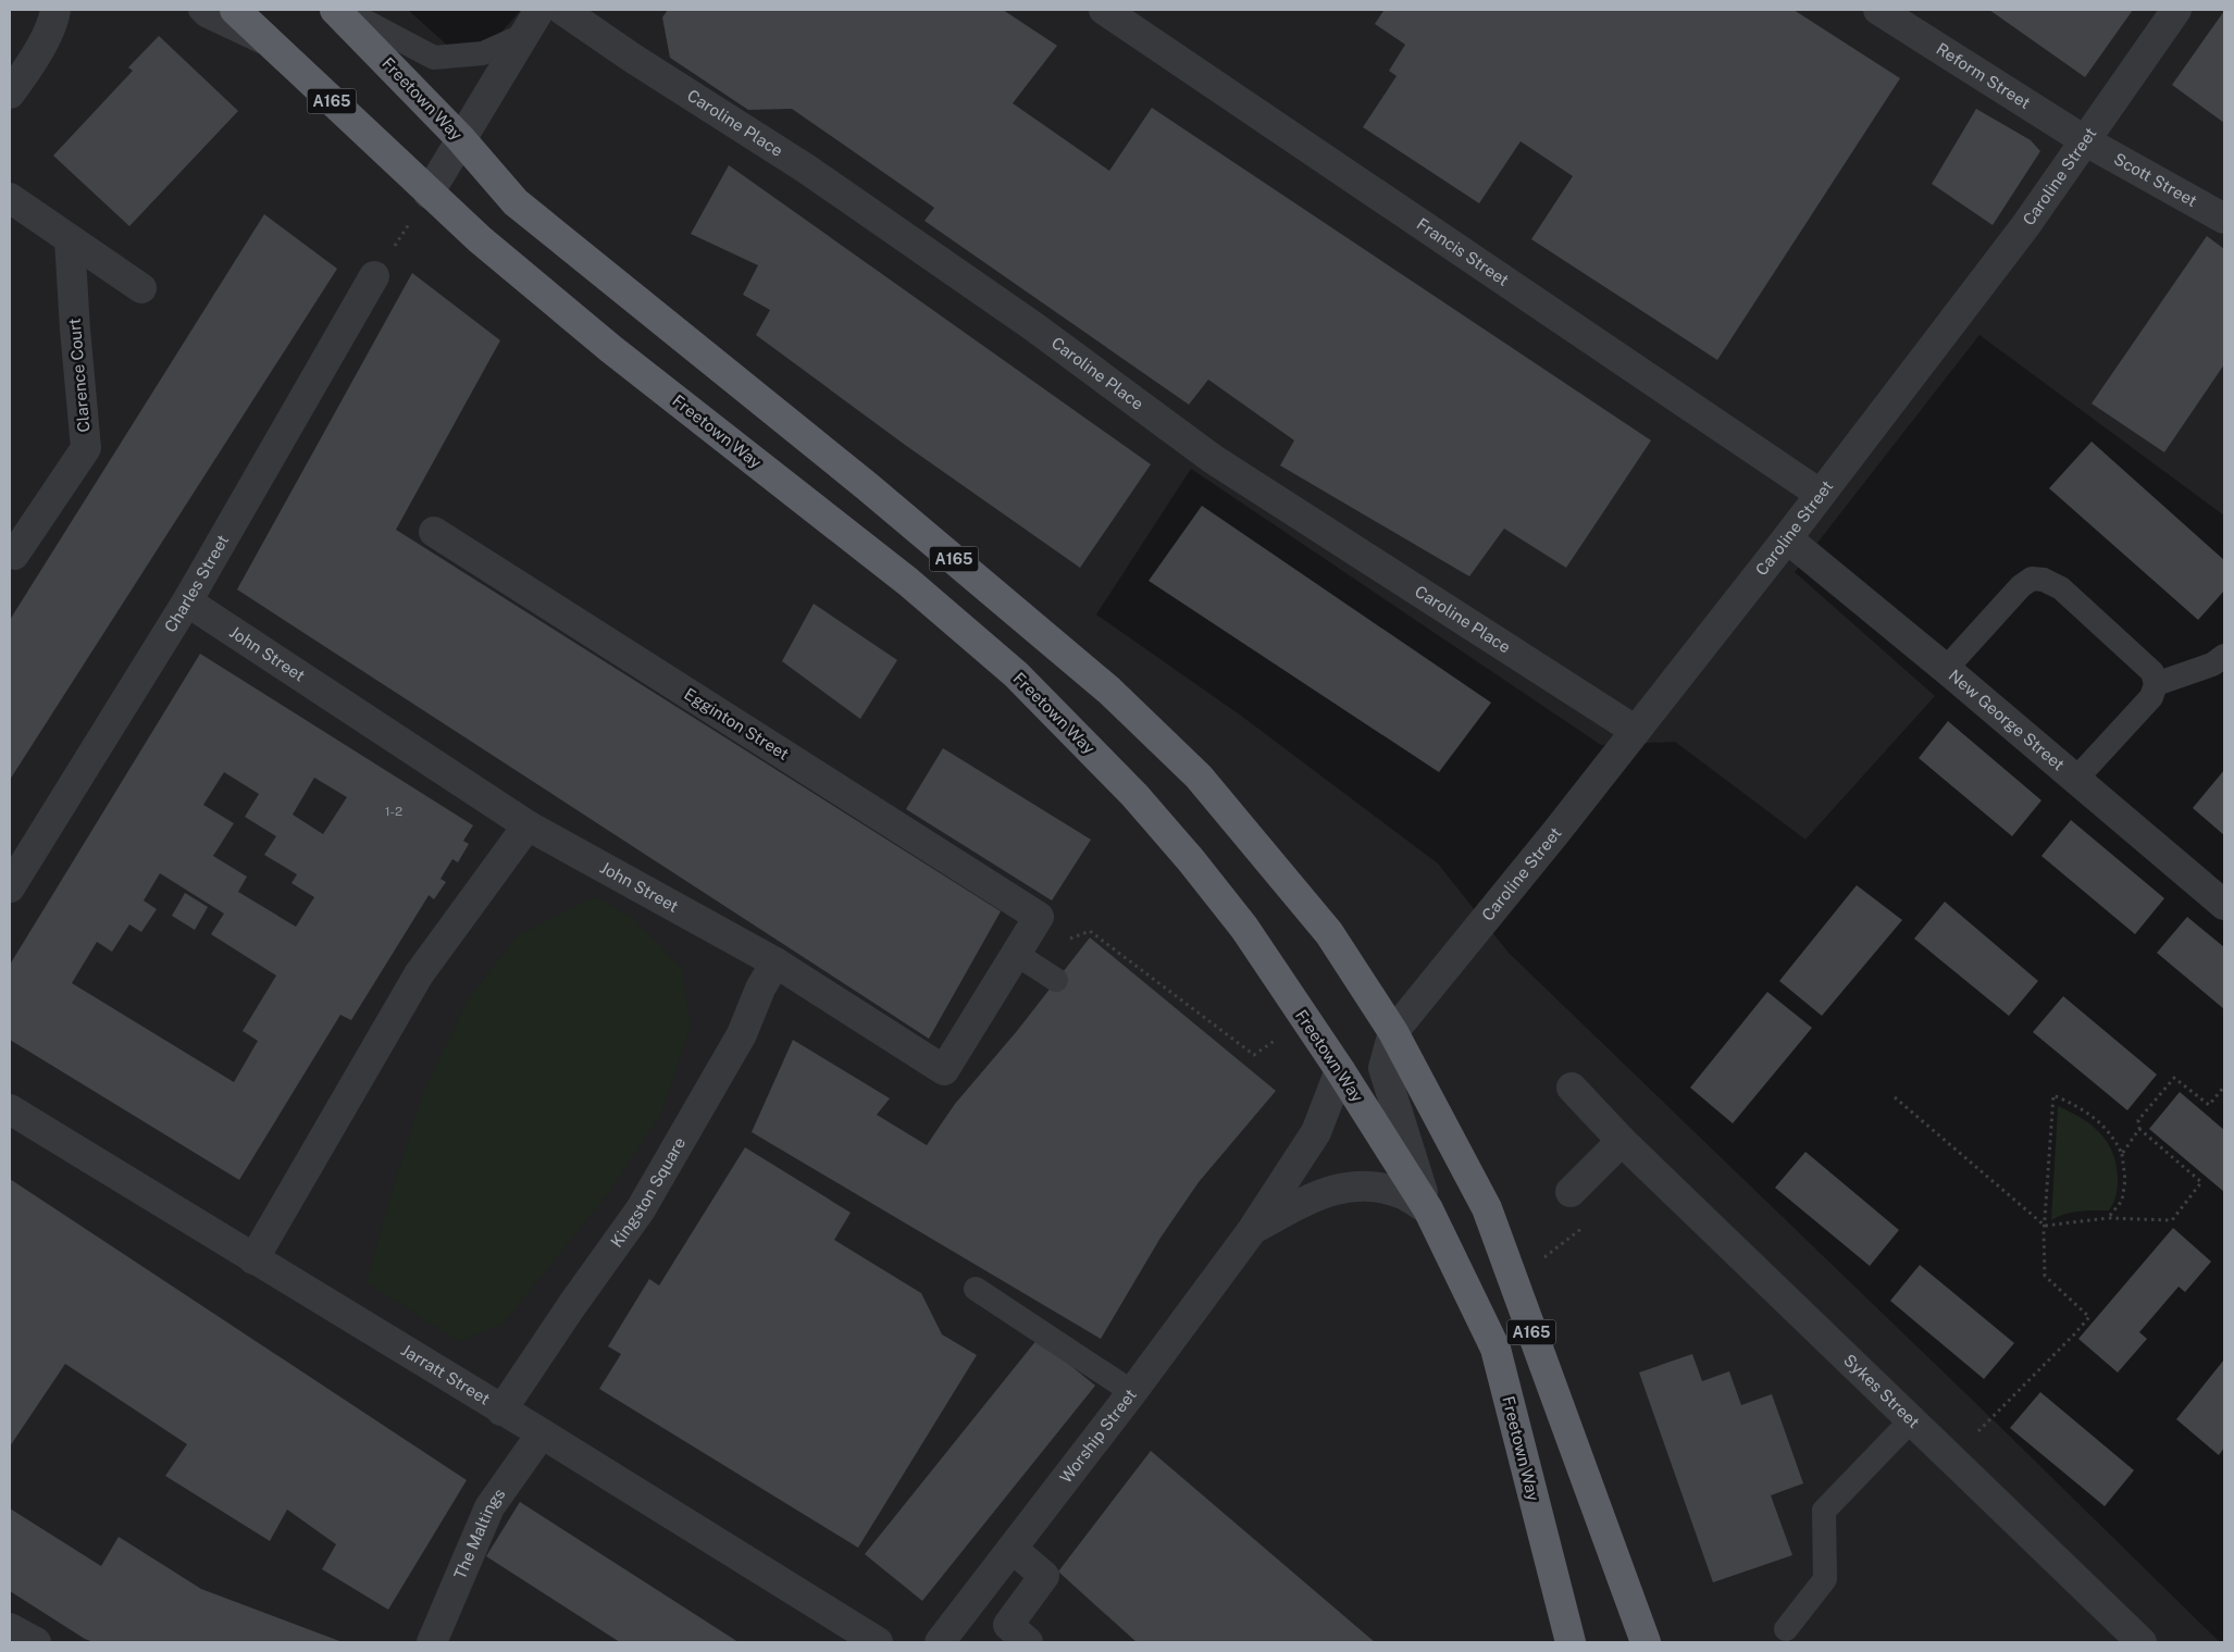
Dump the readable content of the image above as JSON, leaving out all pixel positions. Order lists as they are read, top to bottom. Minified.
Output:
{"streets":{"highway":["Freetown Way","A165"],"street":["Reform Street","Caroline Place","Caroline Street","Scott Street","Francis Street","Clarence Court","Charles Street","John Street","New George Street","Egginton Street","Kingston Square","Jarratt Street","Sykes Street","Worship Street","The Maltings"]},"crossings":[["Reform Street","Caroline Street"],["Reform Street","Scott Street"],["Freetown Way","Caroline Street"],["Freetown Way","Worship Street"],["Caroline Place","Caroline Street"],["Caroline Street","Scott Street"],["Caroline Street","Francis Street"],["Caroline Street","New George Street"],["Charles Street","John Street"],["John Street","Egginton Street"],["John Street","Kingston Square"],["Kingston Square","Jarratt Street"],["Jarratt Street","The Maltings"]],"house_numbers":["1-2"]}
